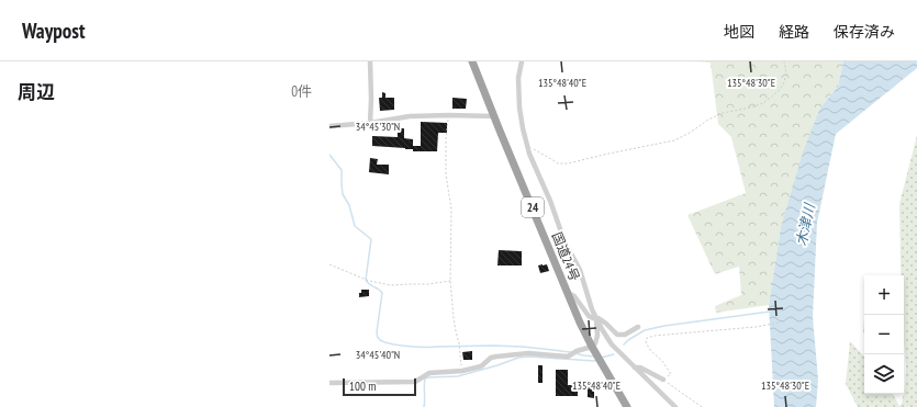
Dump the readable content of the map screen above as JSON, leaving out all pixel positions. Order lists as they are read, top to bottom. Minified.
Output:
{"streets":{"highway":["24","国道24号"]},"water":["木津川"],"scale_bar":"100 m","page":{"header":"Waypost","nav":["地図","経路","保存済み"],"heading":["周辺","0件"],"map_buttons":["+","−"],"scale":"100 m"},"coordinates":["135°48'40\"E","135°48'30\"E","34°45'30\"N","34°45'40\"N"]}
